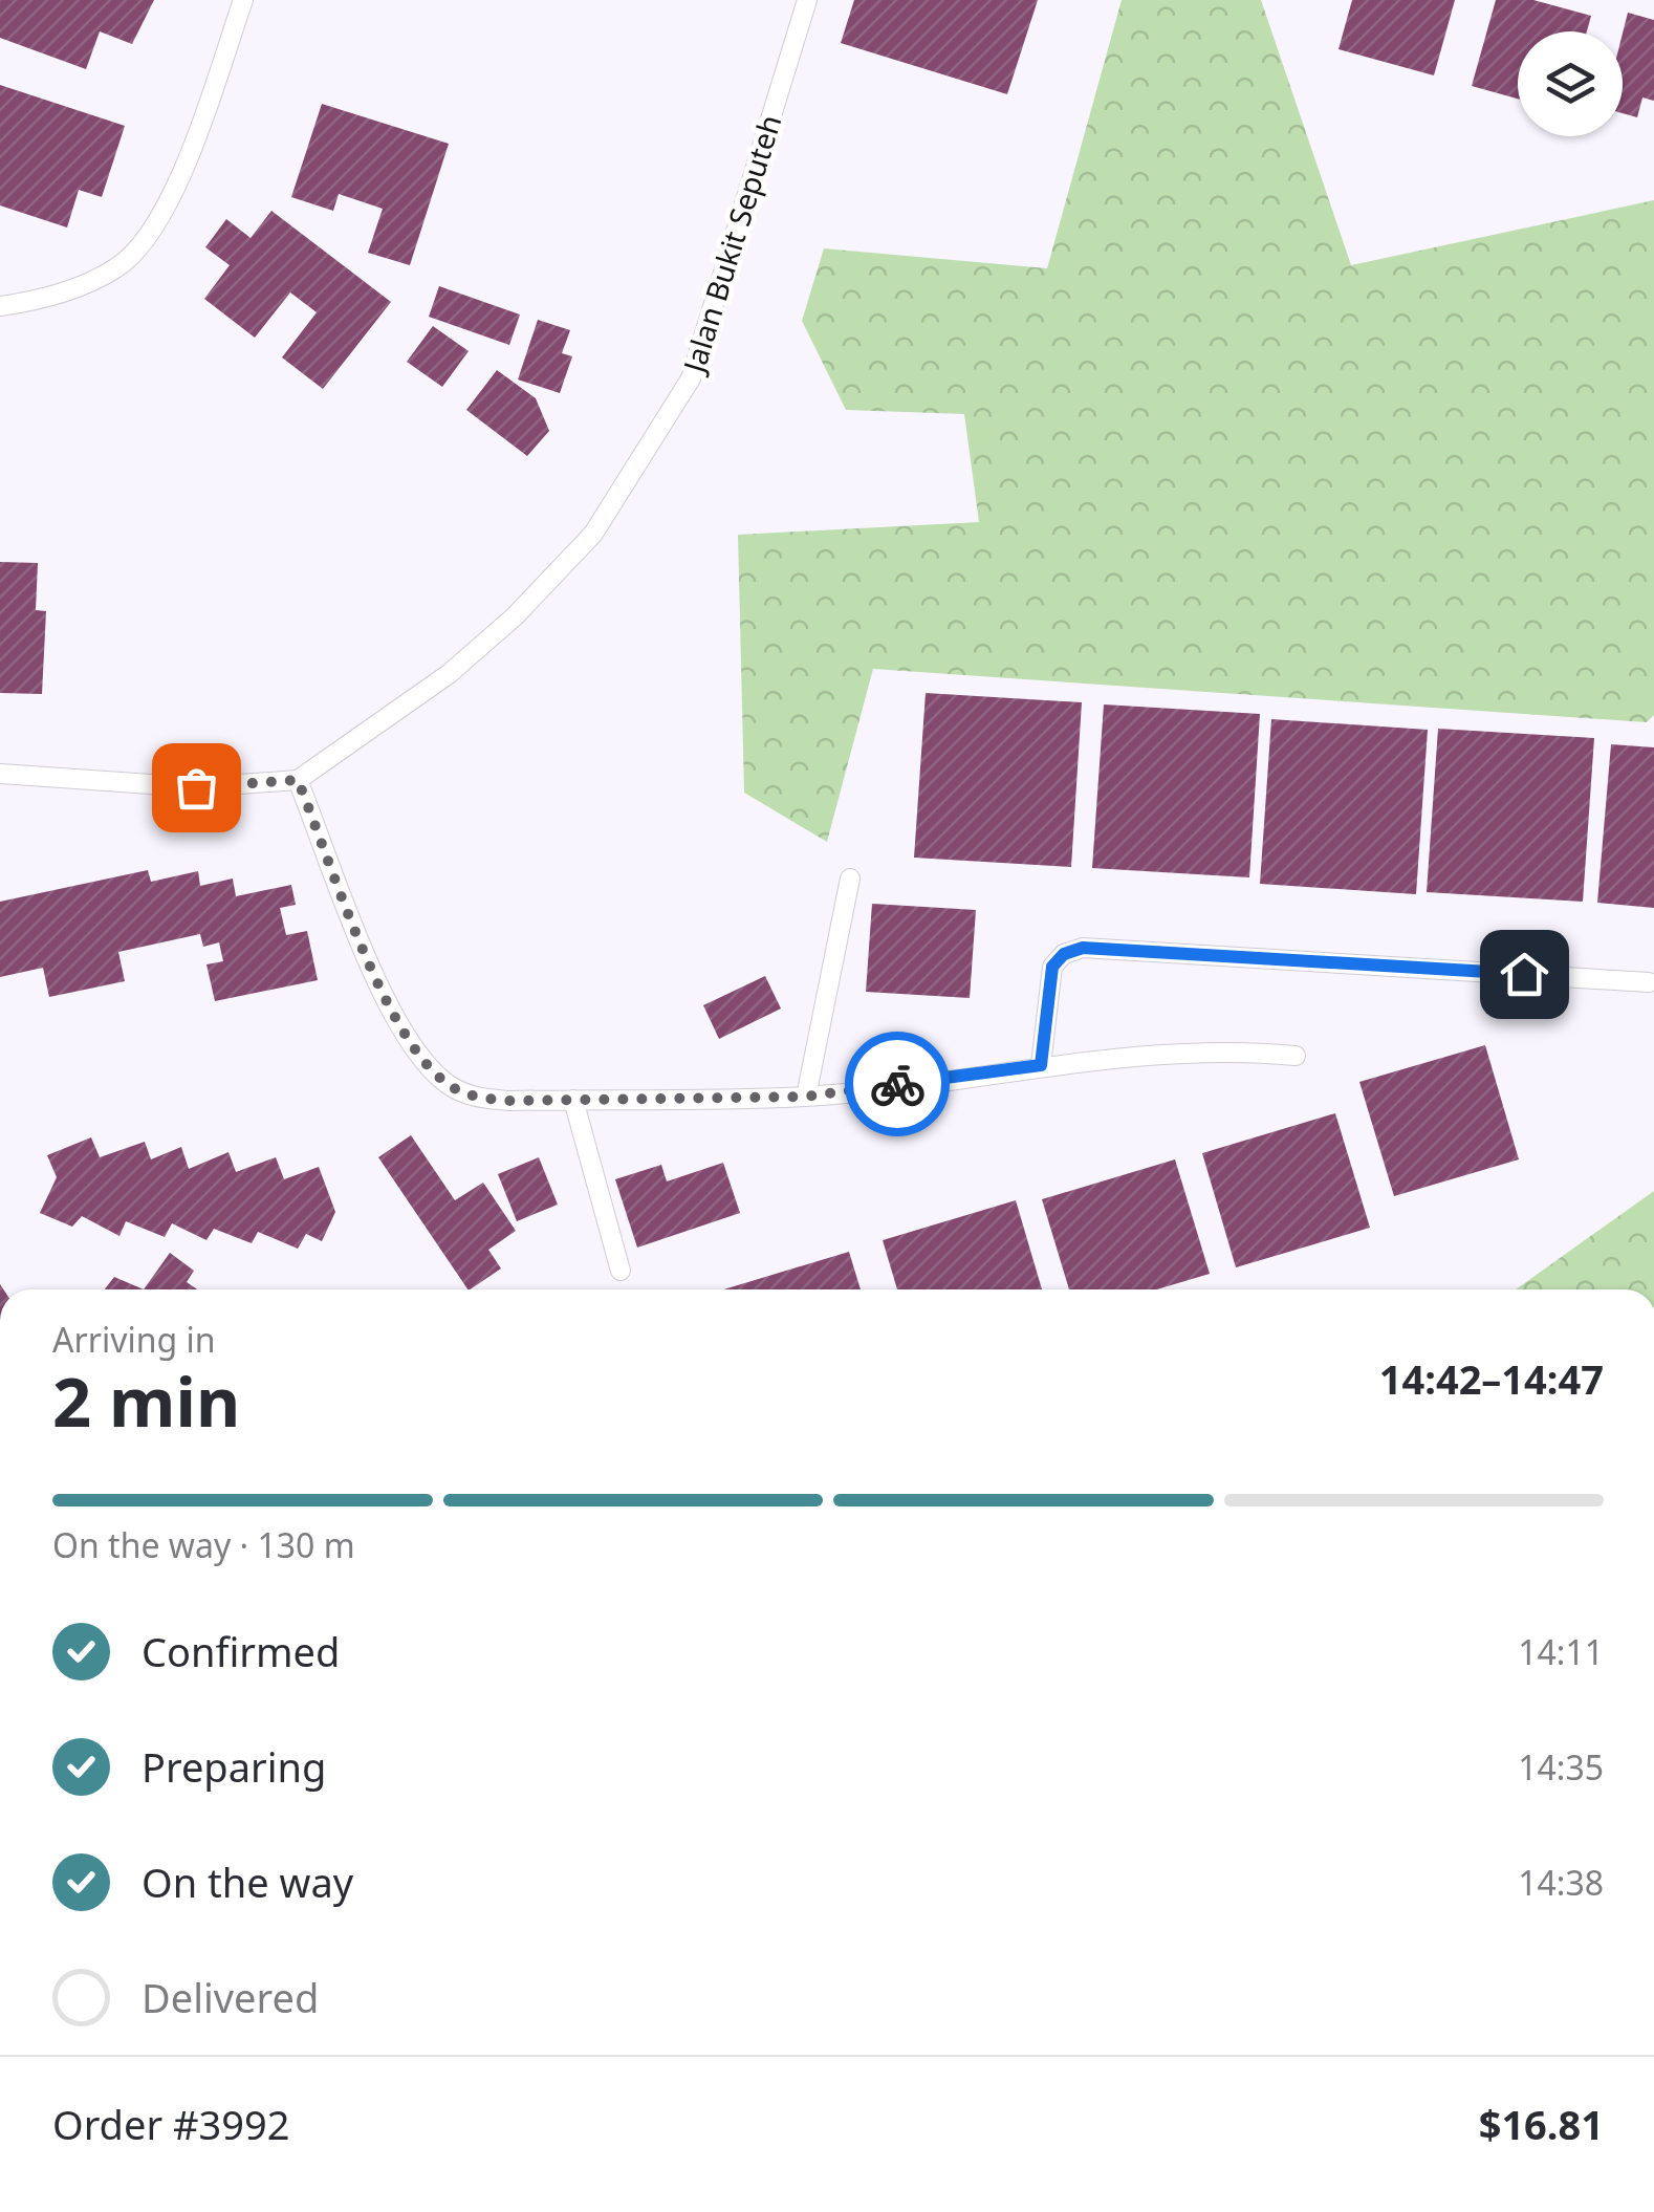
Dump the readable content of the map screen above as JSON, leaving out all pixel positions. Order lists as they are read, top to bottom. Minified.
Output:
{"streets":{"lane":["Jalan Bukit Seputeh"]},"page":{"heading":["2 min","Arriving in","14:42–14:47"],"panel":["Order #3992","$16.81"],"bar":"On the way · 130 m","list":[["Confirmed","14:11"],["Preparing","14:35"],["On the way","14:38"],"Delivered"]}}
